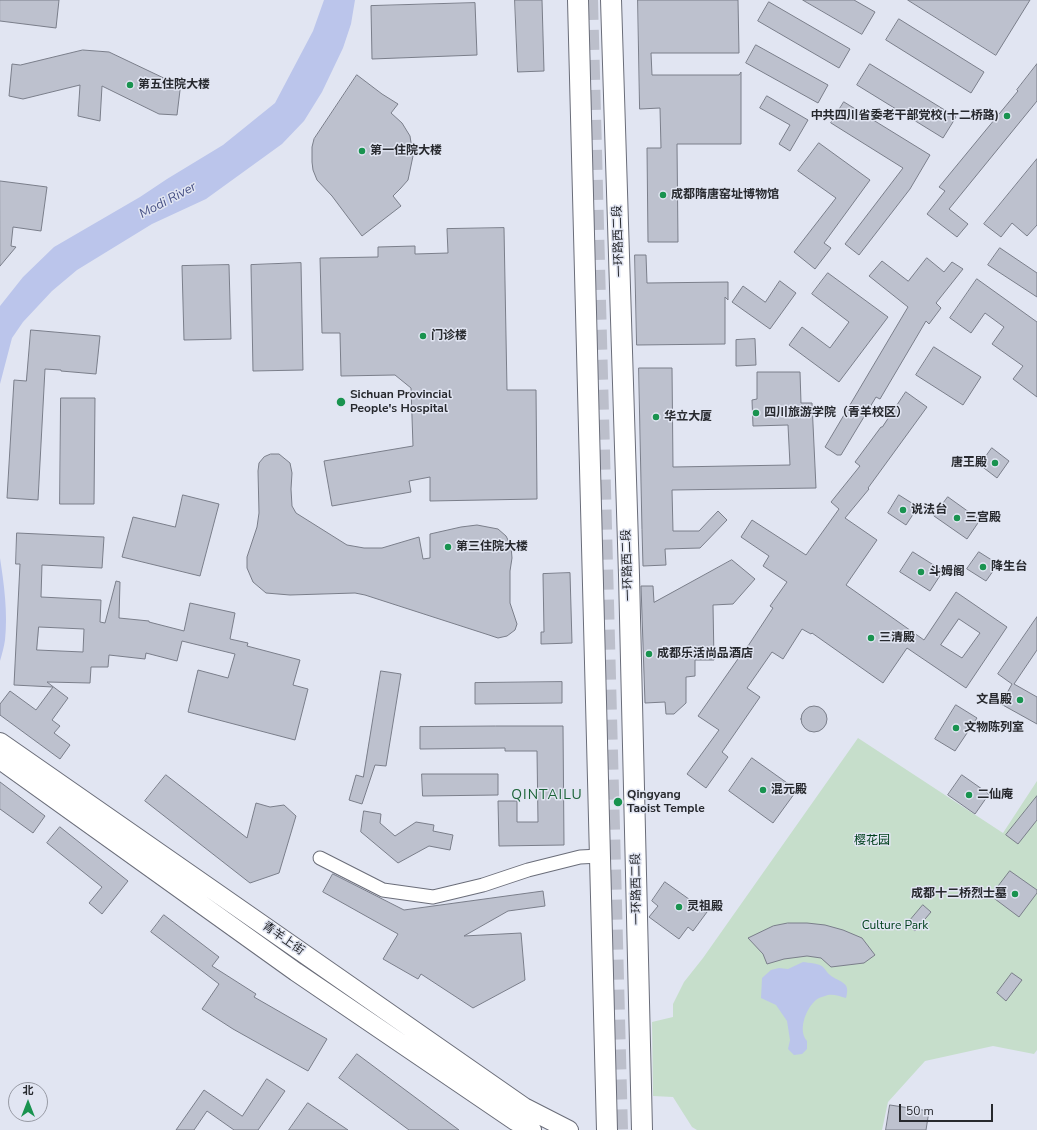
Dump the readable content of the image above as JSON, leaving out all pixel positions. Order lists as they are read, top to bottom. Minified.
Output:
{"streets":{"main road":["一环路西二段","青羊上街"]},"districts":["QINTAILU"],"water":["Modi River"],"parks":["樱花园","Culture Park"],"places":["第五住院大楼","中共四川省委老干部党校(十二桥路)","第一住院大楼","成都隋唐窑址博物馆","门诊楼","Sichuan Provincial People's Hospital","四川旅游学院（青羊校区）","华立大厦","唐王殿","说法台","三宫殿","第三住院大楼","降生台","斗姆阁","三清殿","成都乐活尚品酒店","文昌殿","文物陈列室","混元殿","二仙庵","Qingyang Taoist Temple","成都十二桥烈士墓","灵祖殿"],"scale_bar":"50 m","north":"top"}
